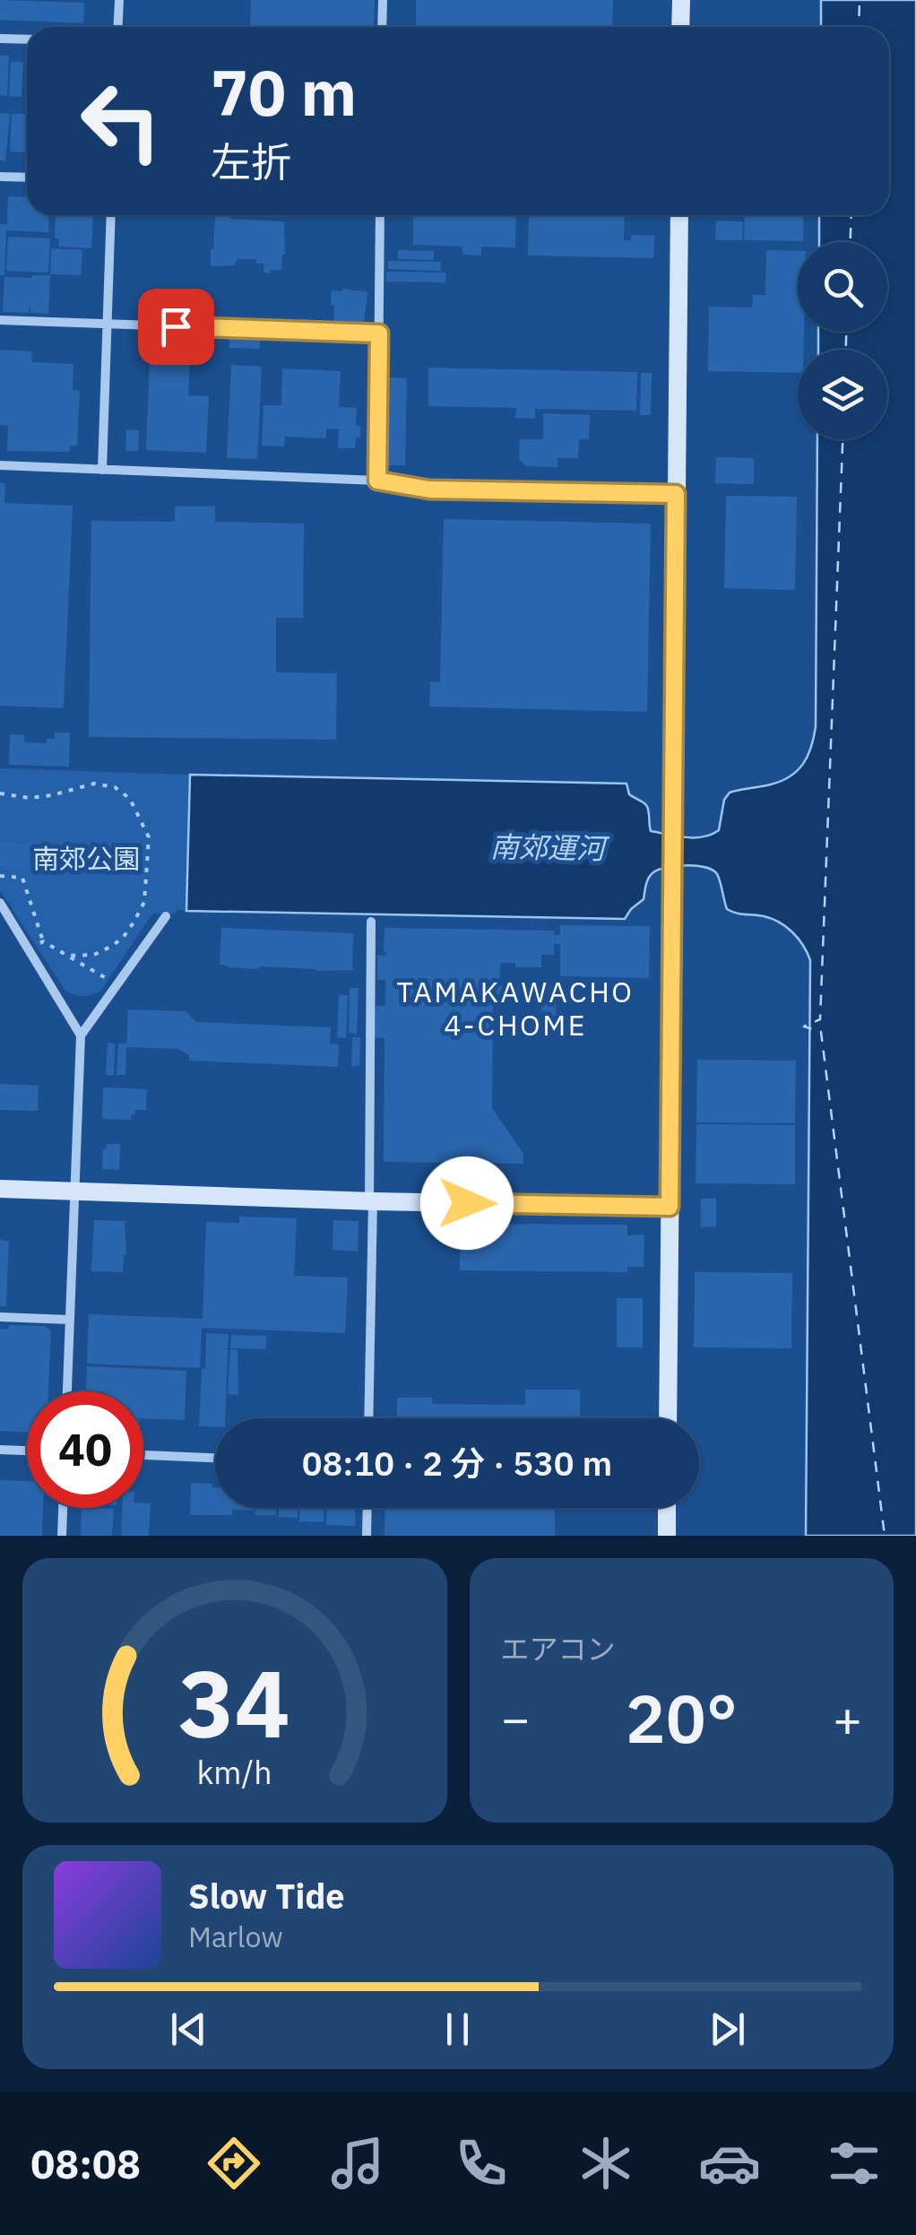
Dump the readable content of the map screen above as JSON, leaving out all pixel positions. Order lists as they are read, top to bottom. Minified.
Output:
{"districts":["TAMAKAWACHO 4-CHOME"],"water":["南郊運河"],"parks":["南郊公園"],"page":{"turn":["70 m","左折"],"limit":"40","trip":"08:10 · 2 分 · 530 m","tile":"エアコン","heat":["−","20°","+"],"song":["Slow Tide","Marlow"],"tabs":"08:08","gauge":["34","km/h"]}}
